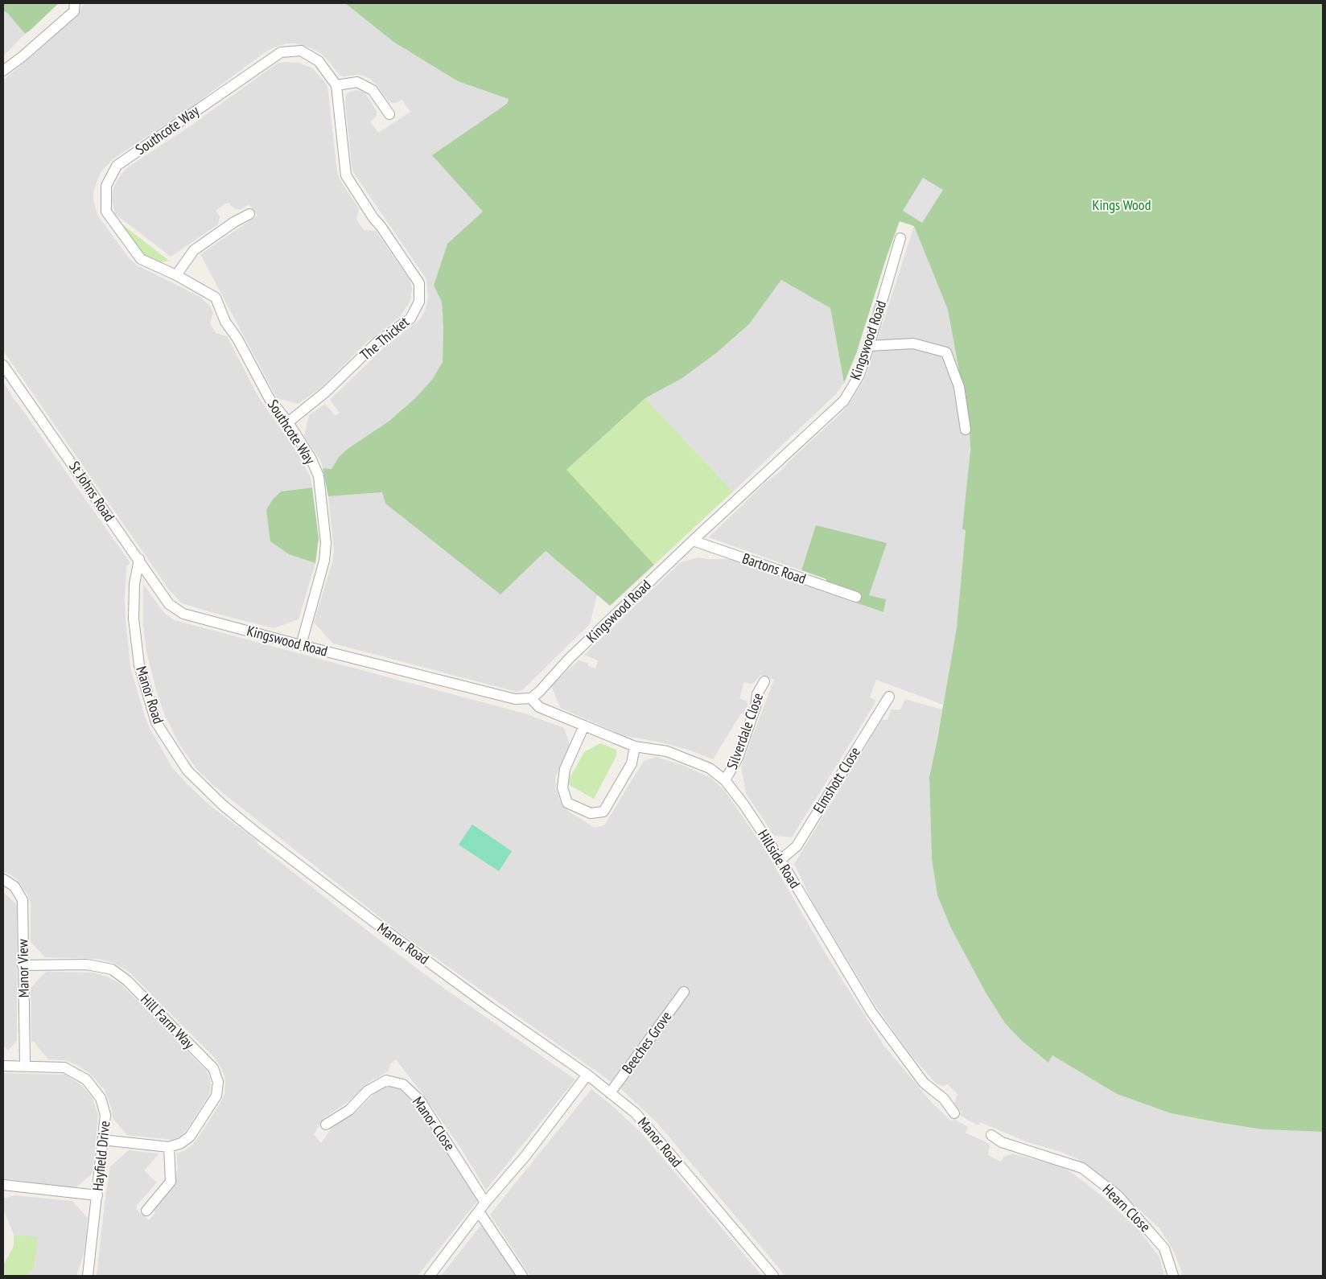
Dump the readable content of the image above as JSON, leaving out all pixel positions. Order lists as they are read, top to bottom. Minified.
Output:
{"streets":{"street":["Southcote Way","The Thicket","Kingswood Road","St Johns Road","Bartons Road","Manor Road","Silverdale Close","Elmshott Close","Hillside Road","Manor View","Hill Farm Way","Beeches Grove","Manor Close","Hayfield Drive","Hearn Close"]},"crossings":[["Southcote Way","The Thicket"],["Southcote Way","Kingswood Road"],["Kingswood Road","St Johns Road"],["Kingswood Road","Bartons Road"],["Kingswood Road","Hillside Road"],["St Johns Road","Manor Road"],["Manor Road","Beeches Grove"],["Silverdale Close","Hillside Road"],["Elmshott Close","Hillside Road"],["Manor View","Hill Farm Way"],["Manor View","Hayfield Drive"]],"parks":["Kings Wood"]}
